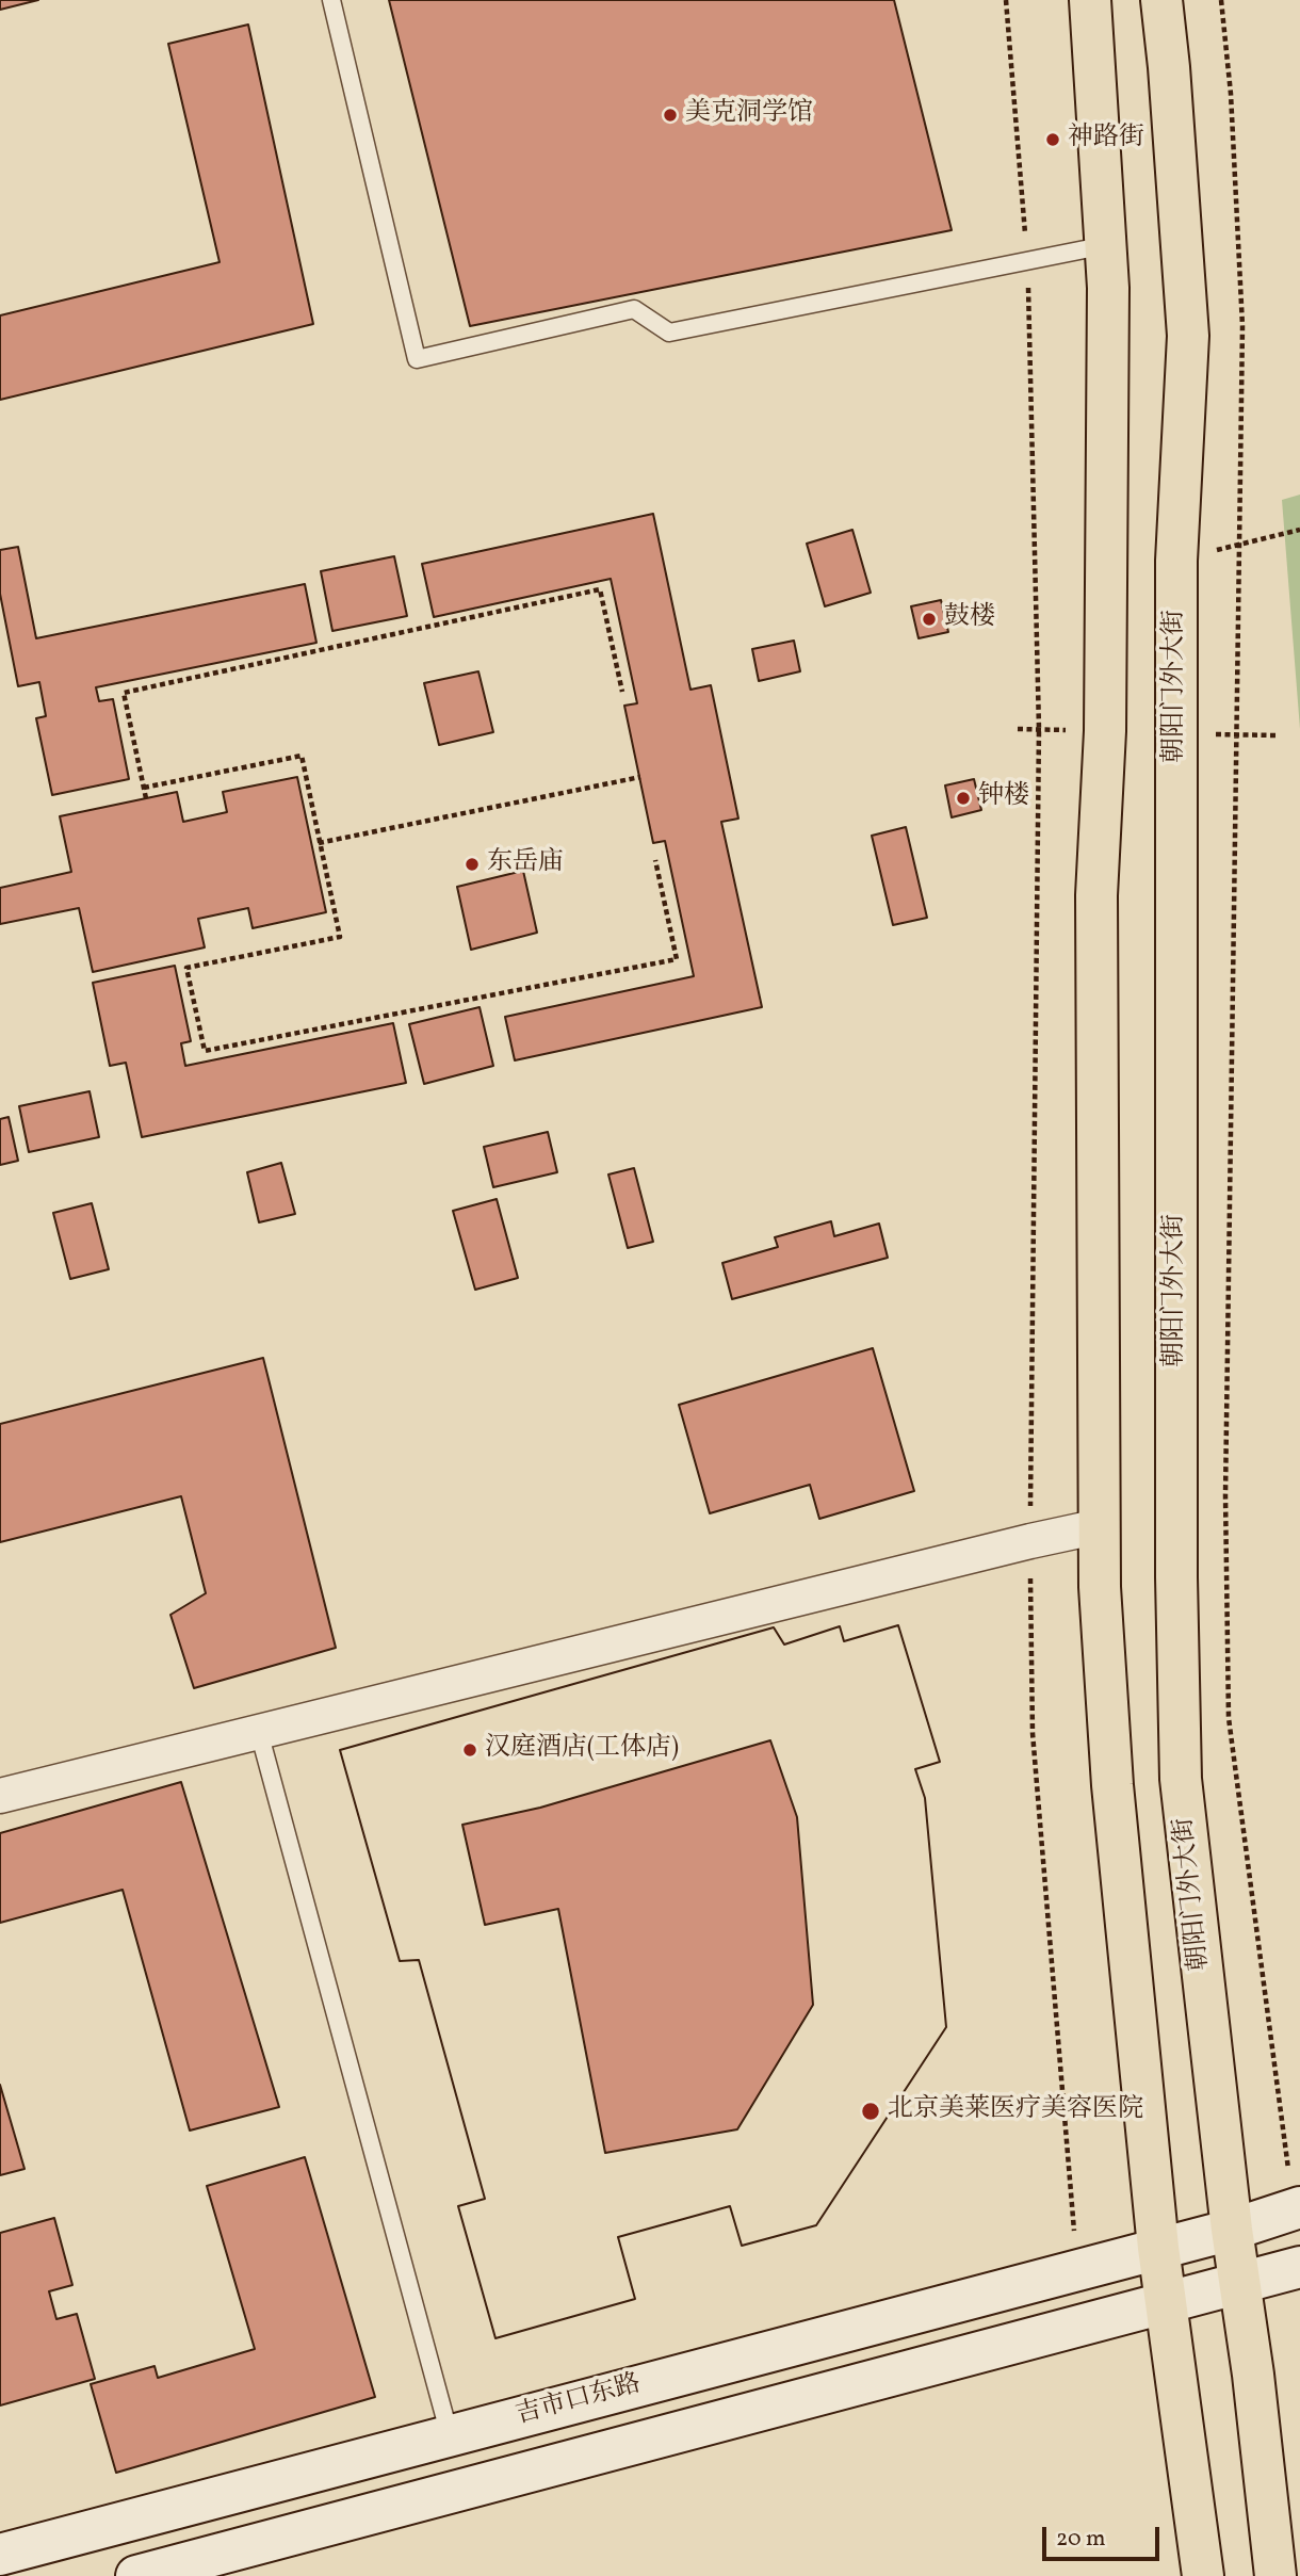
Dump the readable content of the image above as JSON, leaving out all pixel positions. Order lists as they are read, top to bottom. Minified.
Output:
{"streets":{"highway":["朝阳门外大街"],"main road":["吉市口东路"]},"crossings":[["朝阳门外大街","吉市口东路"]],"places":["美克洞学馆","神路街","鼓楼","钟楼","东岳庙","汉庭酒店(工体店)","北京美莱医疗美容医院"],"scale_bar":"20 m"}
